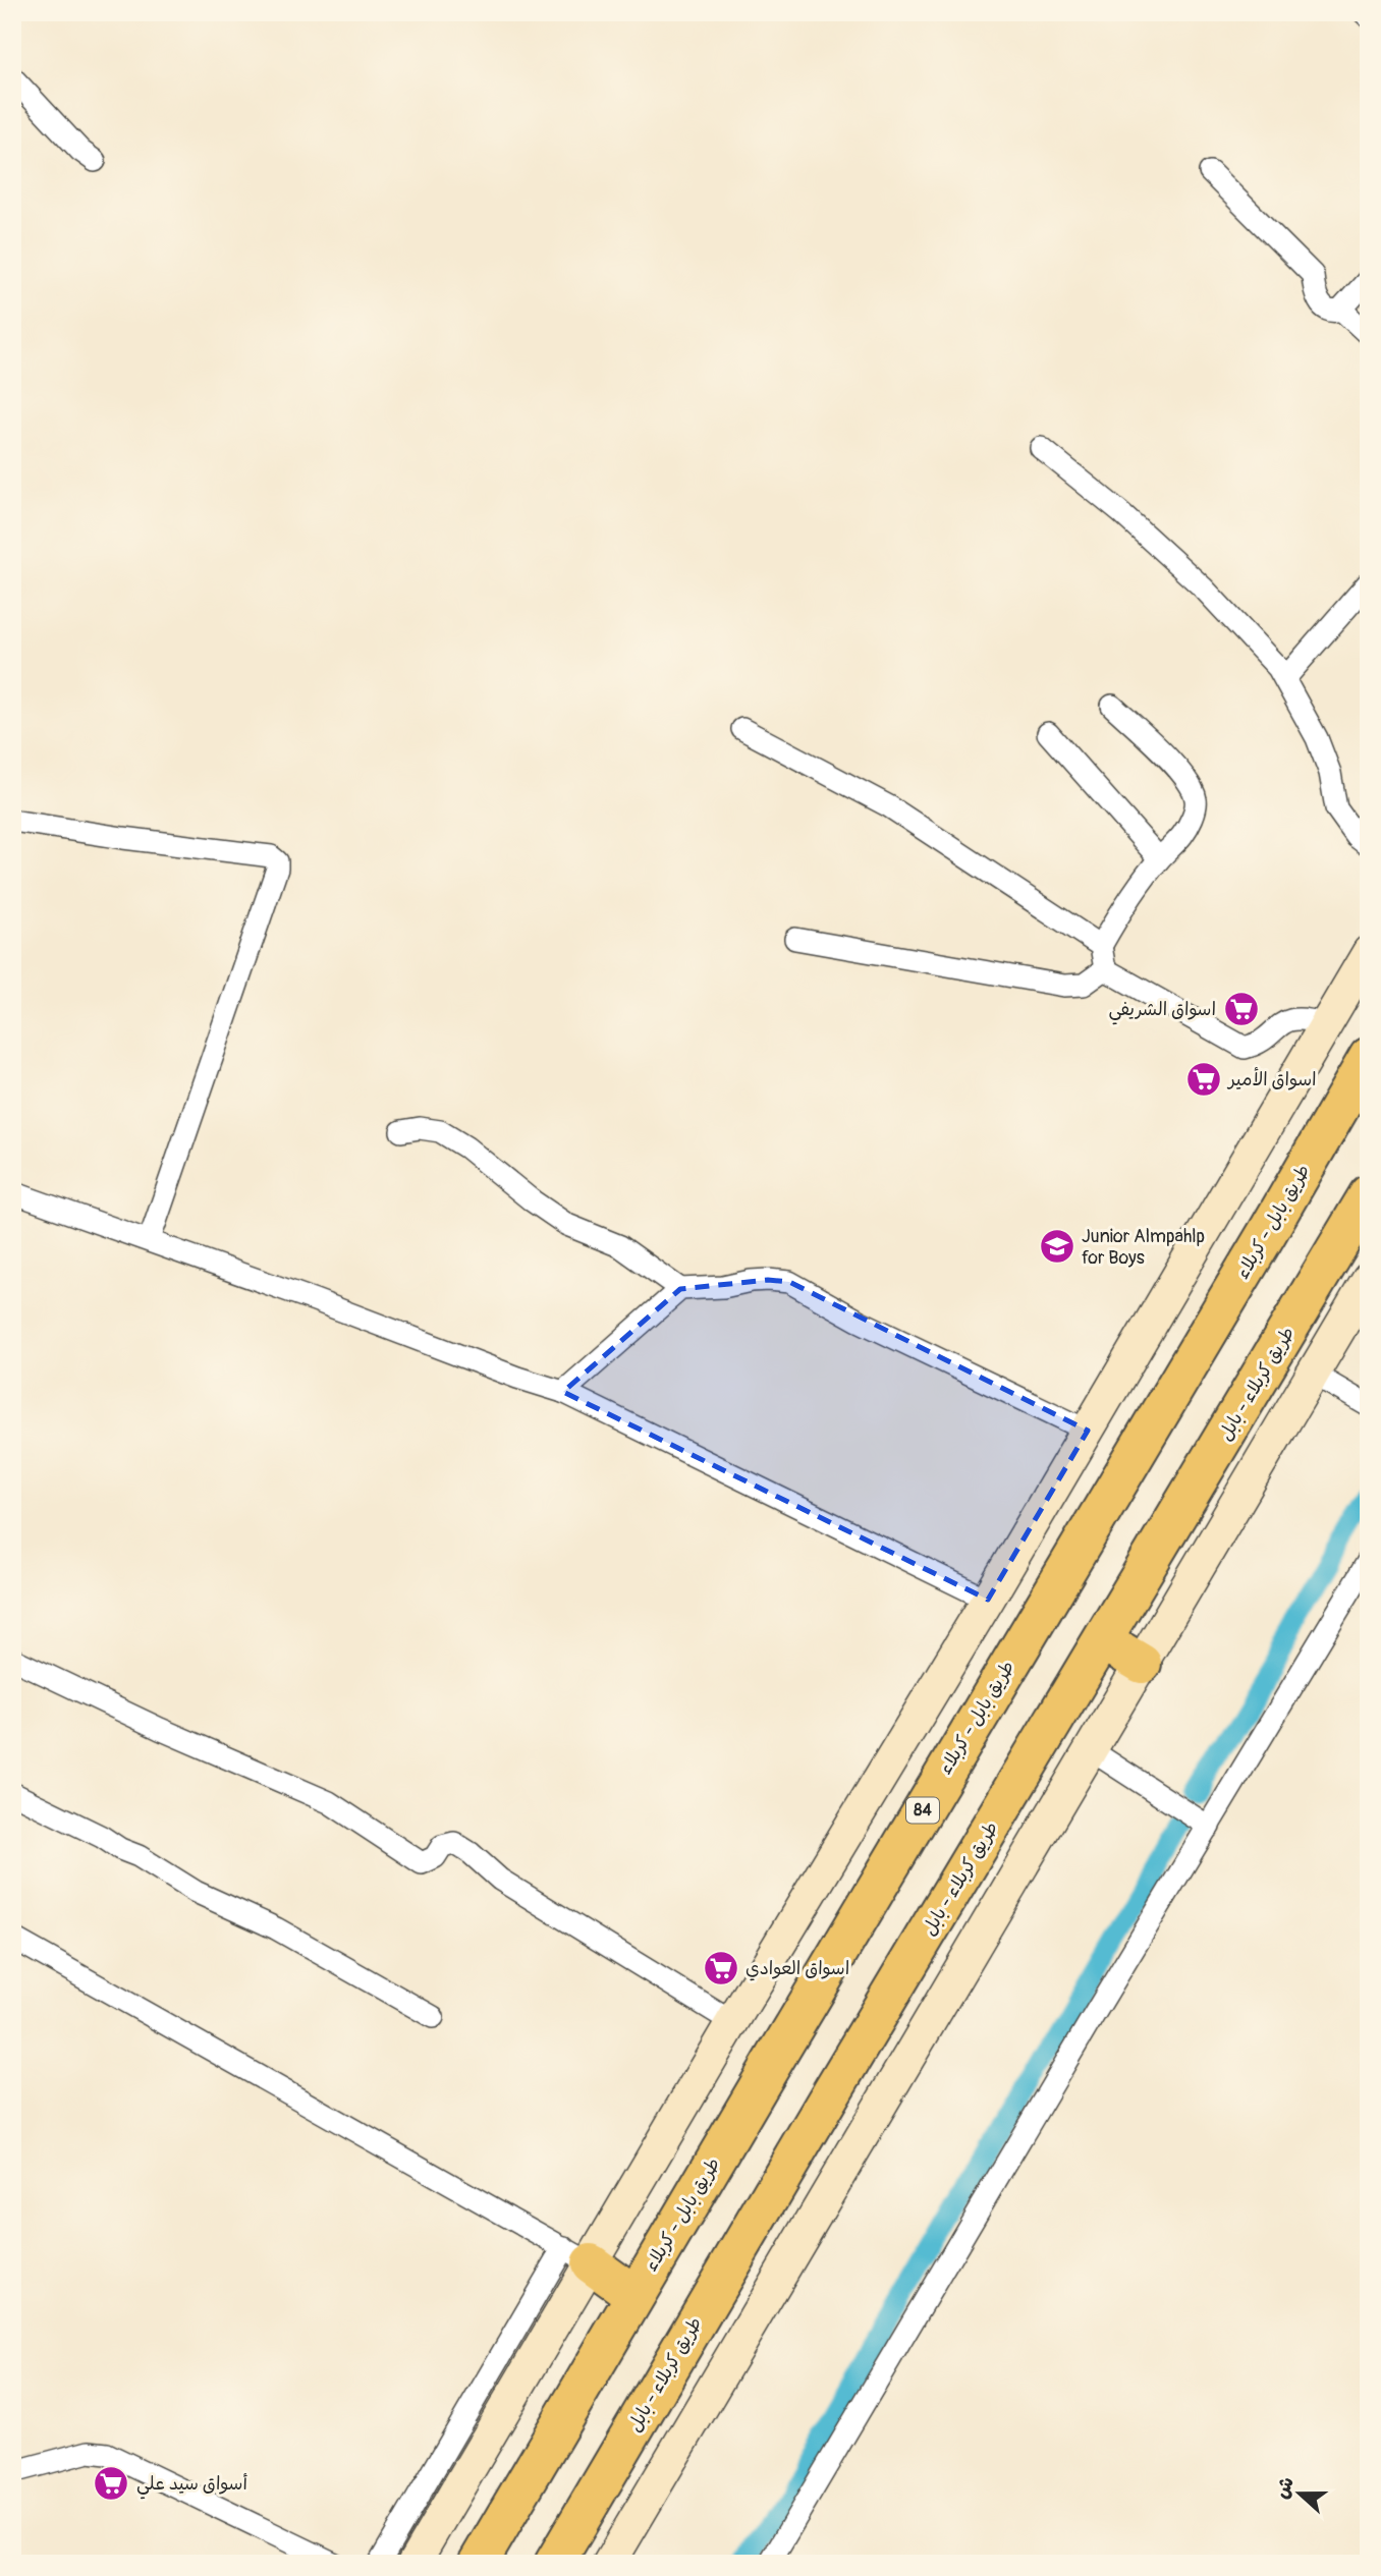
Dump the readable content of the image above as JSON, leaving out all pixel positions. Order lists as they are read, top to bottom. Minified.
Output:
{"streets":{"highway":["طريق بابل - كربلاء","طريق كربلاء - بابل","84"]},"places":{"supermarket":["اسواق الشريفي","اسواق الأمير","اسواق العوادي","أسواق سيد علي"],"school or university":["Junior Almpahlp for Boys"]},"north":"left"}
